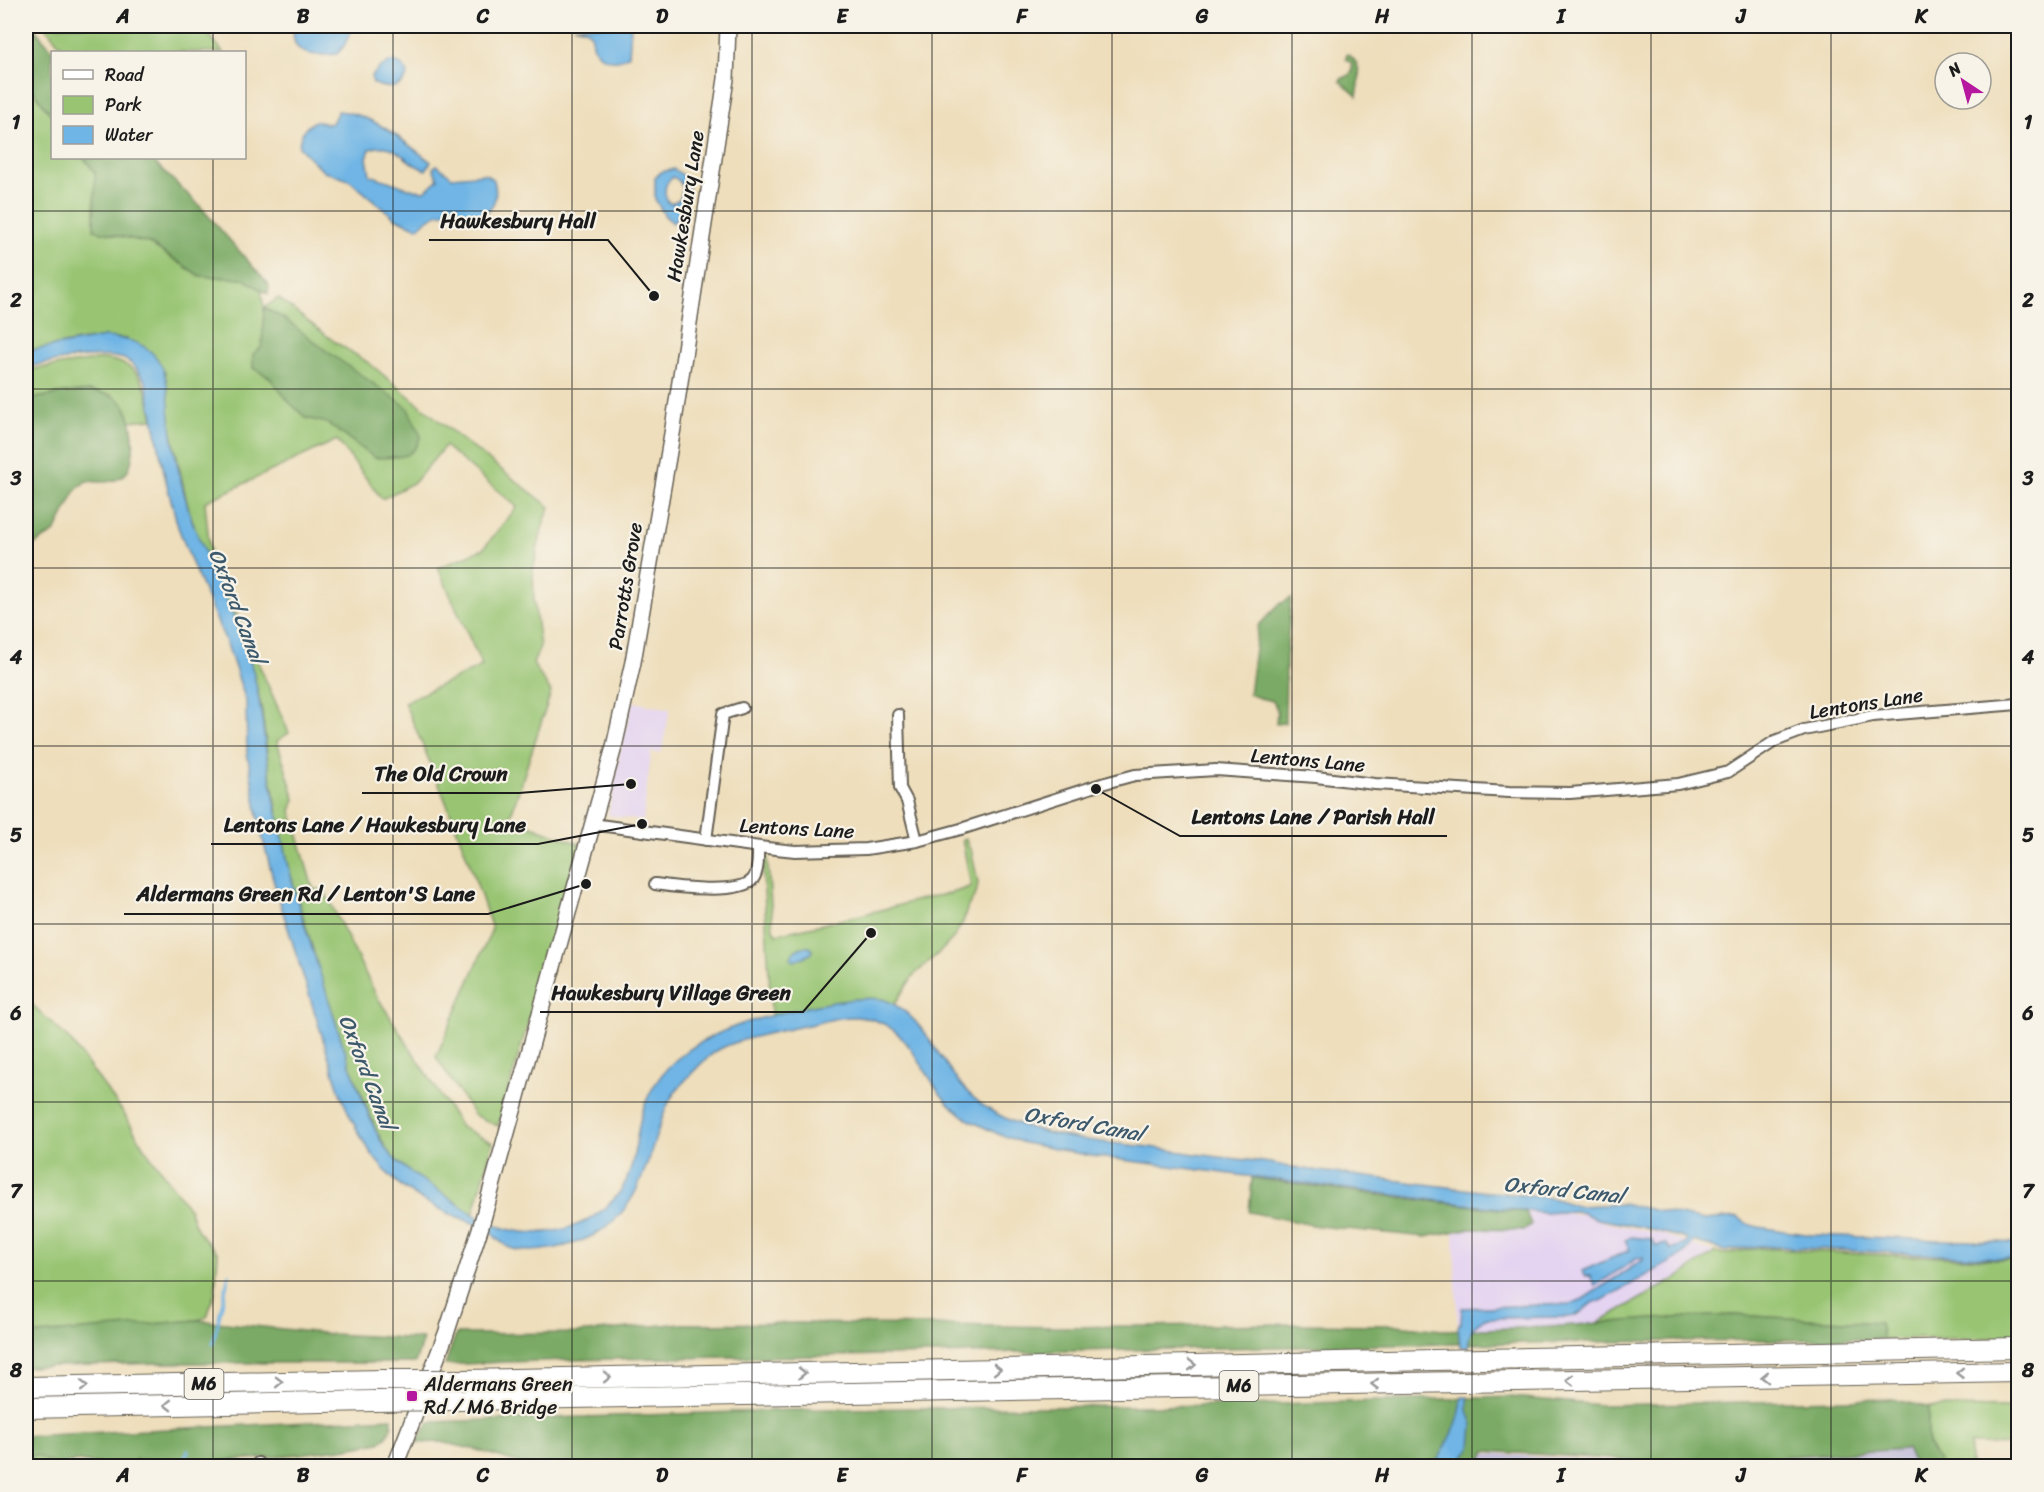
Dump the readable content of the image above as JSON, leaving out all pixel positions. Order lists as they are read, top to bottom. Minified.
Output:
{"streets":{"highway":["M6"],"main road":["Hawkesbury Lane","Parrotts Grove"],"street":["Lentons Lane"]},"crossings":[["Hawkesbury Lane","Parrotts Grove"],["Parrotts Grove","Lentons Lane"]],"water":["Oxford Canal"],"places":{"other":["Hawkesbury Hall","The Old Crown","Lentons Lane / Parish Hall","Lentons Lane / Hawkesbury Lane","Aldermans Green Rd / Lenton'S Lane","Hawkesbury Village Green"],"transit":["Aldermans Green Rd / M6 Bridge"]},"legend":["Road","Park","Water"],"north":"top left","grid":{"columns":["A","B","C","D","E","F","G","H","I","J","K"],"rows":["1","2","3","4","5","6","7","8"]}}
